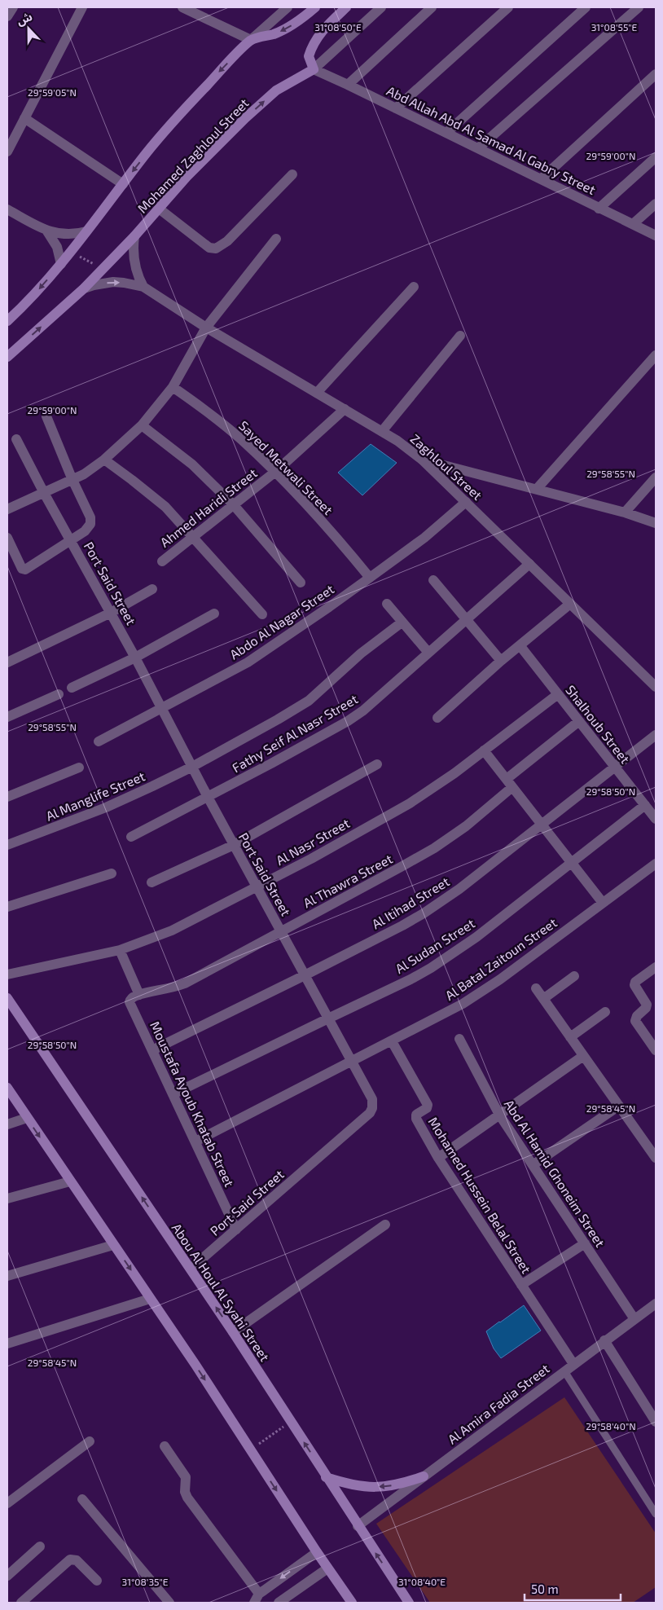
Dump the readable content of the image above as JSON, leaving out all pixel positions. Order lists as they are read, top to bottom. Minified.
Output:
{"streets":{"main road":["Mohamed Zaghloul Street","Abou Al Houl Al Syahi Street"],"street":["Abd Allah Abd Al Samad Al Gabry Street","Zaghloul Street","Sayed Metwali Street","Ahmed Haridi Street","Port Said Street","Abdo Al Nagar Street","Shalhoub Street","Fathy Seif Al Nasr Street","Al Manglife Street","Al Nasr Street","Al Thawra Street","Al Itihad Street","Al Sudan Street","Al Batal Zaitoun Street","Moustafa Ayoub Khatab Street","Abd Al Hamid Ghoneim Street","Mohamed Hussein Belal Street","Al Amira Fadia Street"]},"crossings":[["Abd Allah Abd Al Samad Al Gabry Street","Mohamed Zaghloul Street"],["Mohamed Zaghloul Street","Zaghloul Street"],["Zaghloul Street","Ahmed Haridi Street"],["Zaghloul Street","Abdo Al Nagar Street"],["Zaghloul Street","Fathy Seif Al Nasr Street"],["Sayed Metwali Street","Ahmed Haridi Street"],["Sayed Metwali Street","Abdo Al Nagar Street"],["Port Said Street","Abdo Al Nagar Street"],["Port Said Street","Fathy Seif Al Nasr Street"],["Port Said Street","Al Manglife Street"],["Port Said Street","Al Nasr Street"],["Port Said Street","Al Thawra Street"],["Port Said Street","Al Itihad Street"],["Port Said Street","Al Sudan Street"],["Port Said Street","Al Batal Zaitoun Street"],["Port Said Street","Moustafa Ayoub Khatab Street"],["Port Said Street","Abou Al Houl Al Syahi Street"],["Shalhoub Street","Al Nasr Street"],["Shalhoub Street","Al Thawra Street"],["Shalhoub Street","Al Itihad Street"],["Shalhoub Street","Al Sudan Street"],["Al Thawra Street","Moustafa Ayoub Khatab Street"],["Al Itihad Street","Moustafa Ayoub Khatab Street"],["Al Sudan Street","Moustafa Ayoub Khatab Street"],["Al Batal Zaitoun Street","Moustafa Ayoub Khatab Street"],["Al Batal Zaitoun Street","Mohamed Hussein Belal Street"],["Abd Al Hamid Ghoneim Street","Al Amira Fadia Street"],["Mohamed Hussein Belal Street","Al Amira Fadia Street"],["Abou Al Houl Al Syahi Street","Al Amira Fadia Street"]],"scale_bar":"50 m","north":"top","coordinates":["31°08'50\"E","31°08'55\"E","29°59'05\"N","29°59'00\"N","29°58'55\"N","29°58'50\"N","29°58'45\"N","29°58'40\"N","31°08'35\"E","31°08'40\"E"]}
